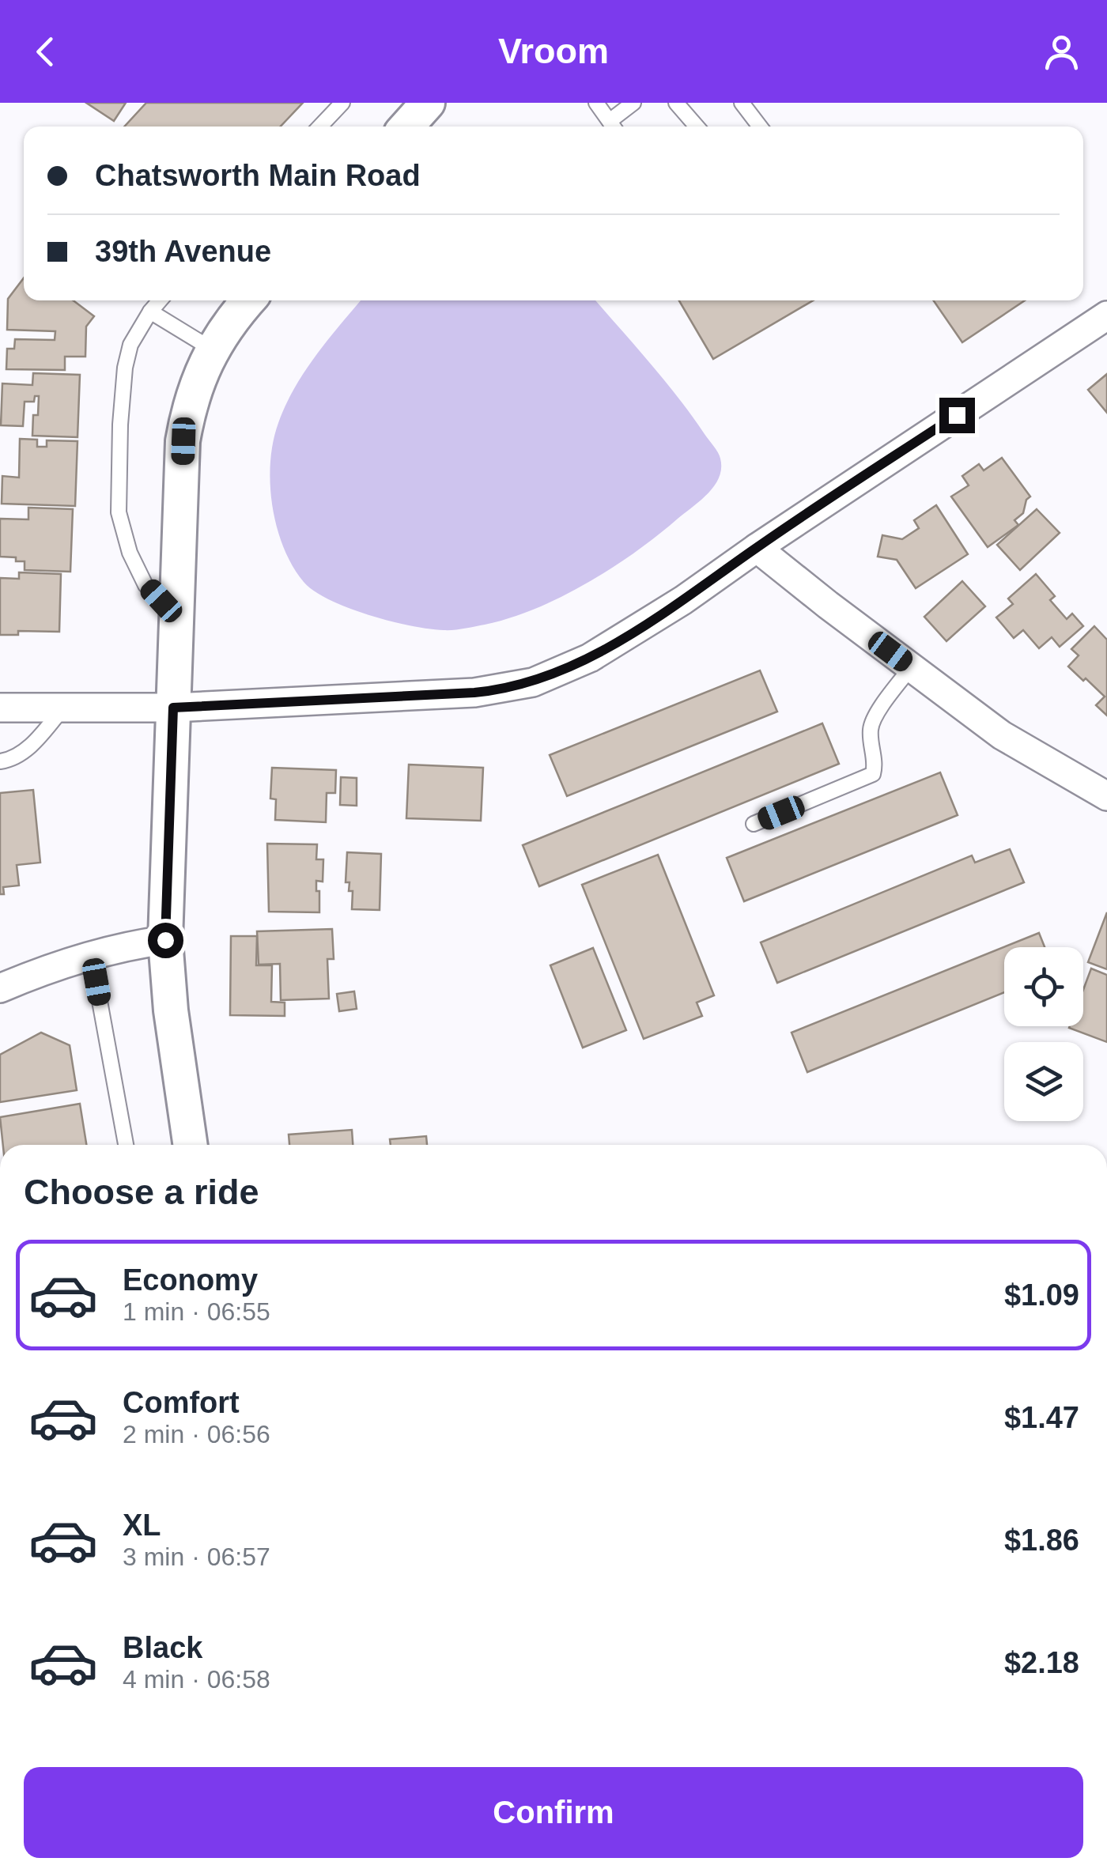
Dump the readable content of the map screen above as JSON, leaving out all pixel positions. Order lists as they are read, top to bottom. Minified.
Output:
{"page":{"header":"Vroom","banner":["Chatsworth Main Road","39th Avenue"],"heading":"Choose a ride","list":[{"name":"Economy","note":"1 min · 06:55","value":"$1.09"},{"name":"Comfort","note":"2 min · 06:56","value":"$1.47"},{"name":"XL","note":"3 min · 06:57","value":"$1.86"},{"name":"Black","note":"4 min · 06:58","value":"$2.18"}],"buttons":"Confirm"}}
